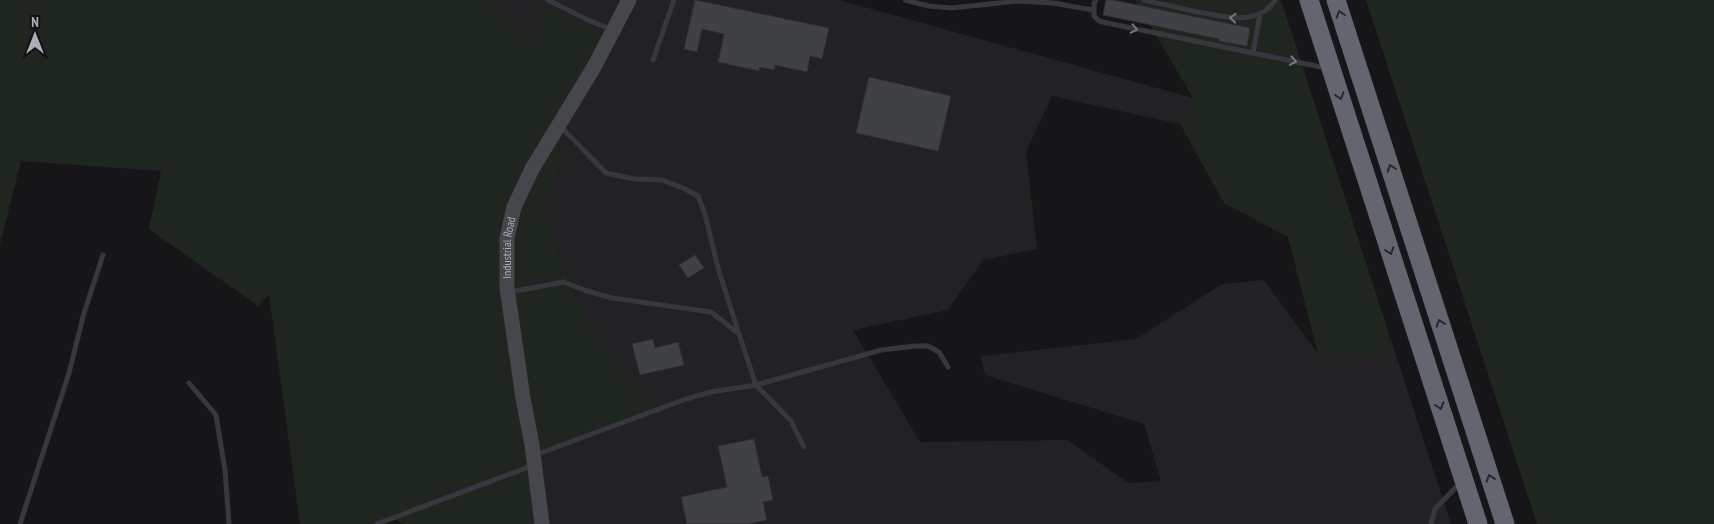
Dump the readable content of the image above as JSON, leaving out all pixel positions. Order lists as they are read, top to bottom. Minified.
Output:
{"streets":{"street":["Industrial Road"]},"north":"top"}
